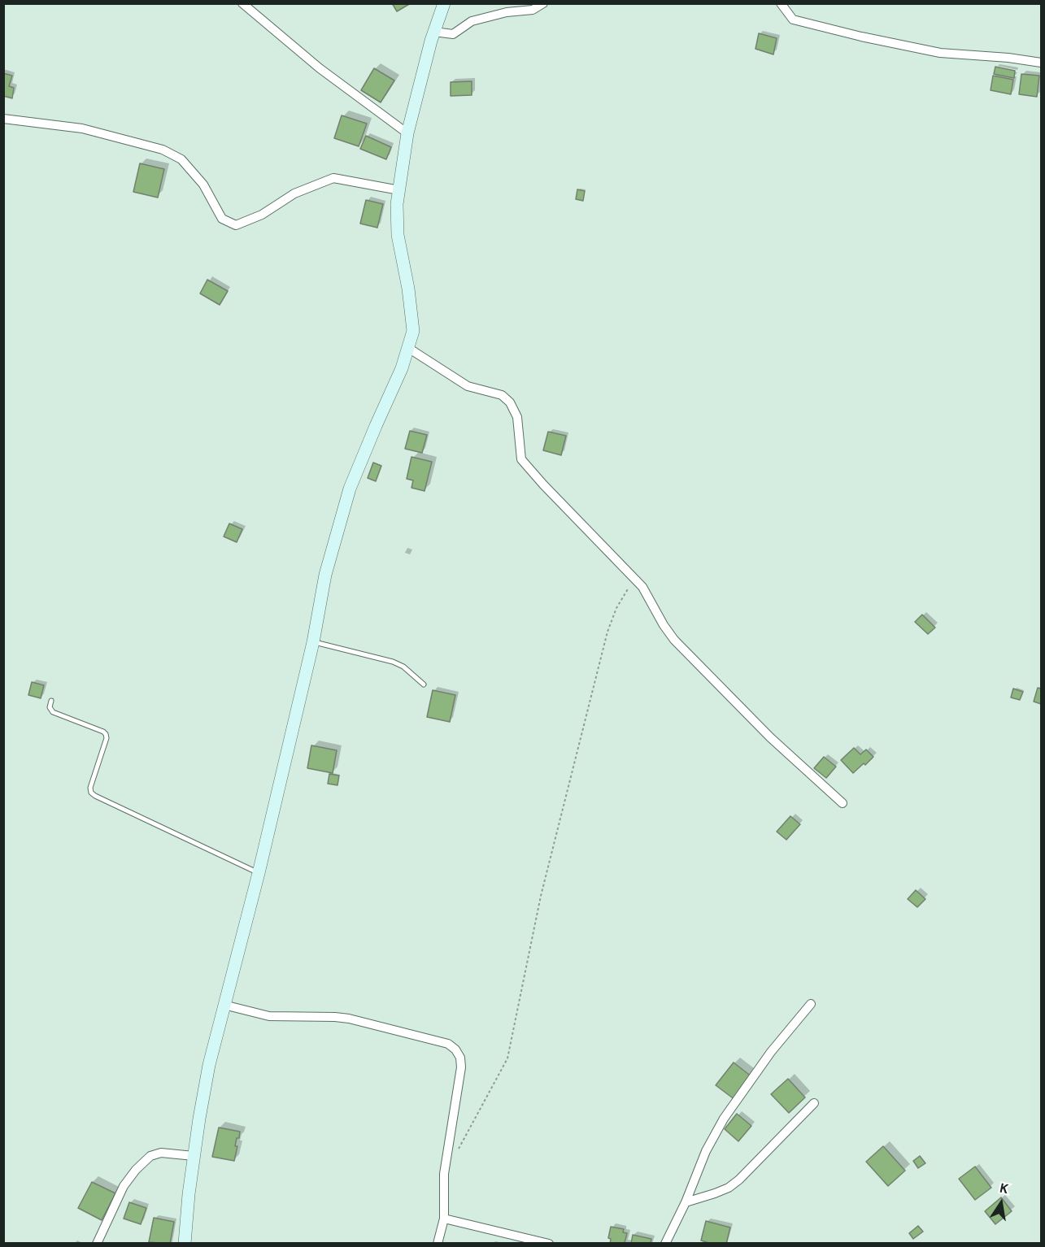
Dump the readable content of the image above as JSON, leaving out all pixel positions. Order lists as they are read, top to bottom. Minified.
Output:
{"north":"top"}
